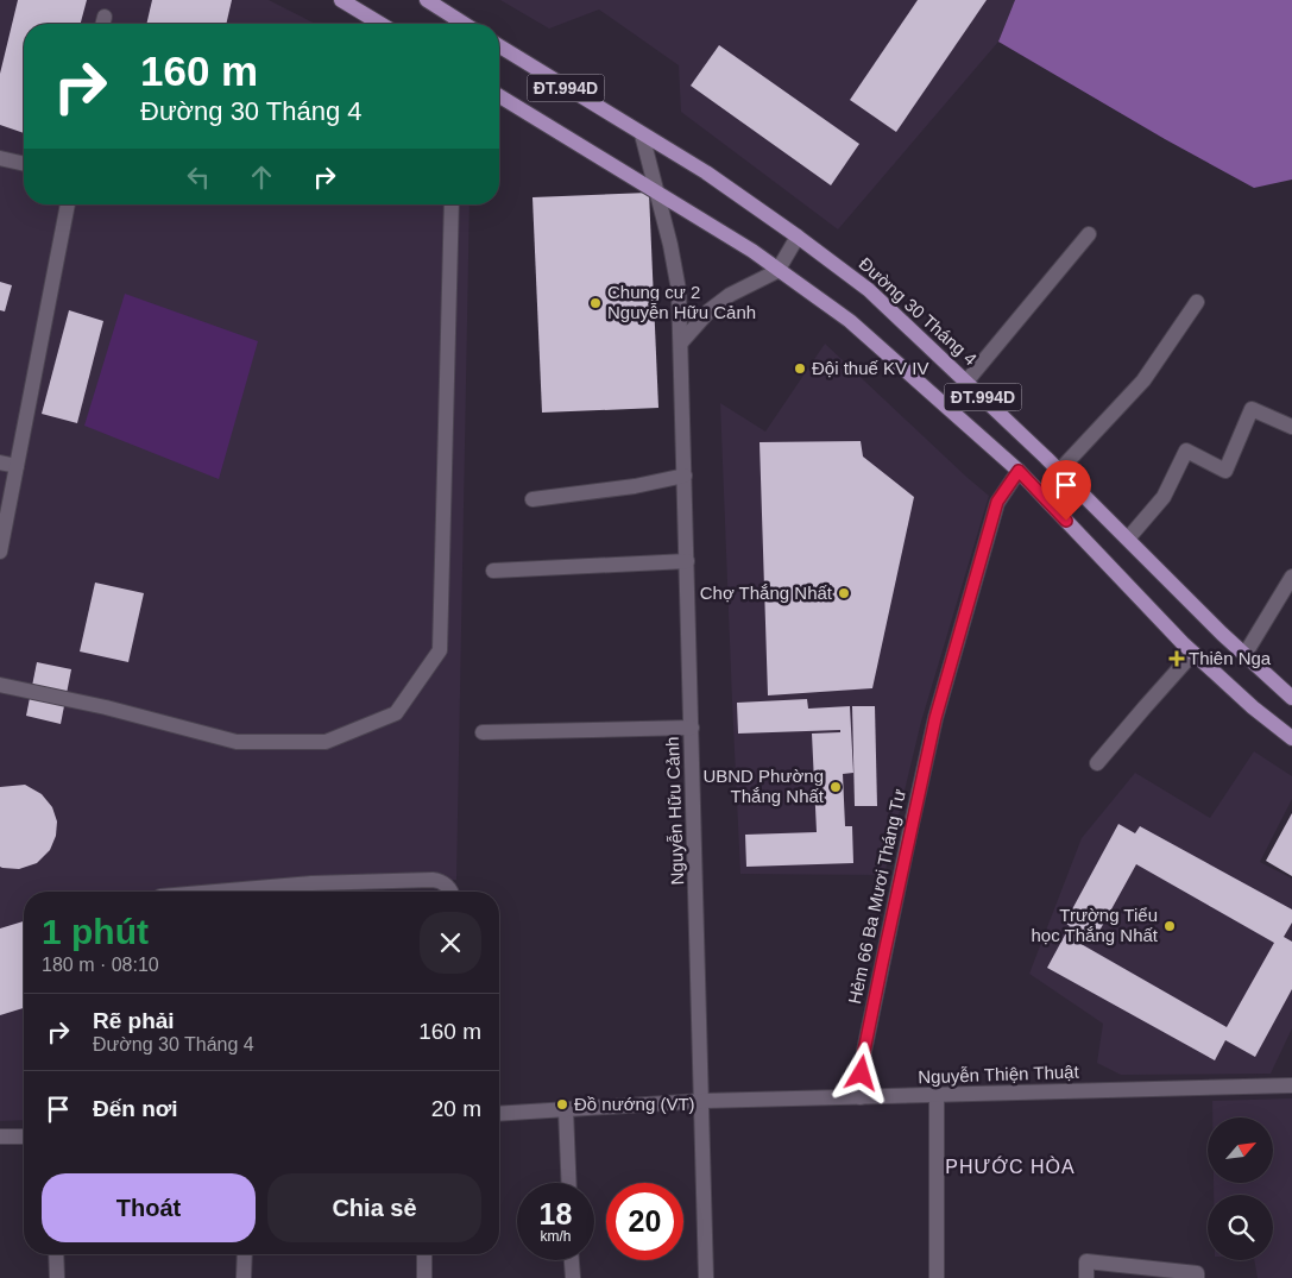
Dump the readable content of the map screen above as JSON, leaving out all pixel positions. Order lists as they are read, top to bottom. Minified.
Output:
{"streets":{"main road":["ĐT.994D","Đường 30 Tháng 4"],"street":["Nguyễn Hữu Cảnh","Hẻm 66 Ba Mươi Tháng Tư","Nguyễn Thiện Thuật"]},"crossings":[["ĐT.994D","Nguyễn Hữu Cảnh"],["ĐT.994D","Hẻm 66 Ba Mươi Tháng Tư"],["Đường 30 Tháng 4","Nguyễn Hữu Cảnh"],["Nguyễn Hữu Cảnh","Nguyễn Thiện Thuật"],["Hẻm 66 Ba Mươi Tháng Tư","Nguyễn Thiện Thuật"]],"districts":["PHƯỚC HÒA"],"places":{"other":["Chung cư 2 Nguyễn Hữu Cảnh","Đội thuế KV IV","Chợ Thắng Nhất","UBND Phường Thắng Nhất","Trường Tiểu học Thắng Nhất","Đồ nướng (VT)"],"health":["Thiên Nga"]},"north":"top right","page":{"turn":["160 m","Đường 30 Tháng 4"],"heading":["1 phút","180 m · 08:10"],"list":[{"name":"Rẽ phải","note":"Đường 30 Tháng 4","value":"160 m"},{"name":"Đến nơi","value":"20 m"}],"buttons":["Thoát","Chia sẻ"],"speed":"18 km/h","limit":"20"}}
